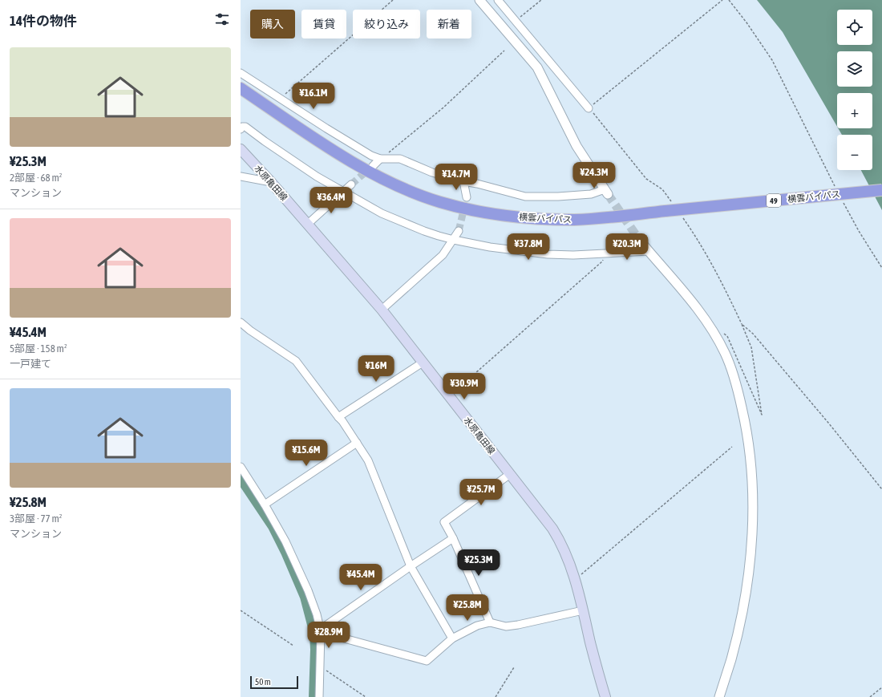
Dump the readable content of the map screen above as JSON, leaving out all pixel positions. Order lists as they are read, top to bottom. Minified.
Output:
{"streets":{"highway":["横雲バイパス","49"],"main road":["水原亀田線"]},"scale_bar":"50 m","page":{"heading":"14件の物件","map_buttons":["+","−"],"chip":["購入","賃貸","絞り込み","新着"],"list":[{"name":"¥25.3M","note":"2部屋 · 68 m² · マンション"},{"name":"¥45.4M","note":"5部屋 · 158 m² · 一戸建て"},{"name":"¥25.8M","note":"3部屋 · 77 m² · マンション"}],"price":["¥16.1M","¥24.3M","¥14.7M","¥36.4M","¥37.8M","¥20.3M","¥16M","¥30.9M","¥15.6M","¥25.7M","¥25.3M","¥45.4M","¥25.8M","¥28.9M"],"scale":"50 m"}}
